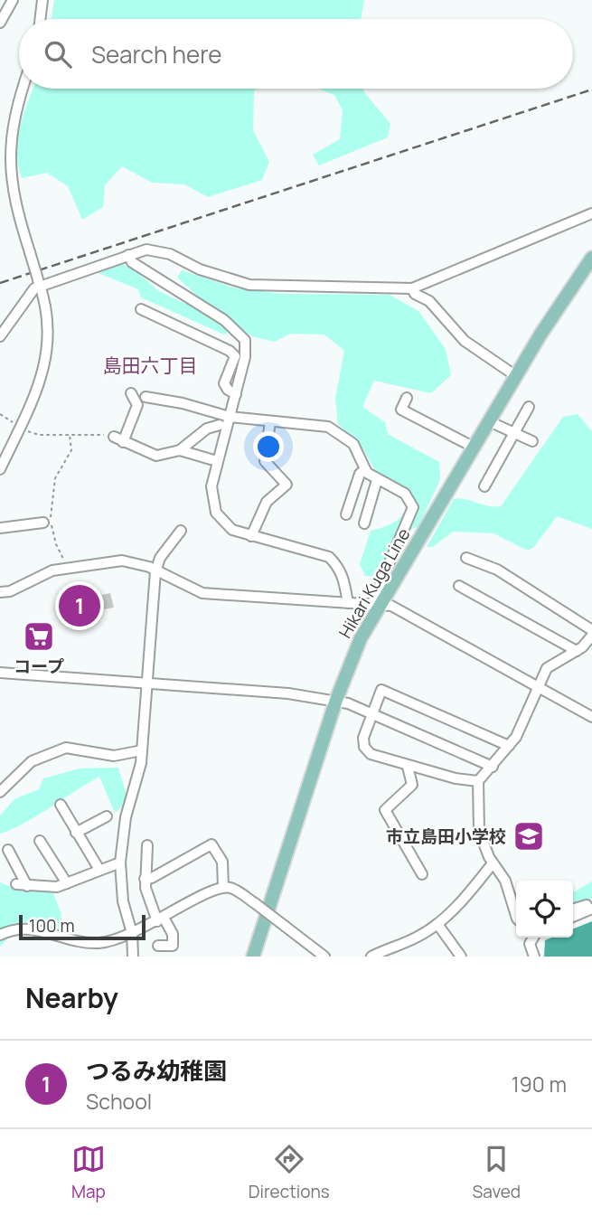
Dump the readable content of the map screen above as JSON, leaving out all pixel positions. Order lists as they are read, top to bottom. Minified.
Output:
{"streets":{"main road":["Hikari Kuga Line"]},"districts":["島田六丁目"],"places":{"supermarket":["コープ"],"school or university":["市立島田小学校"]},"scale_bar":"100 m","page":{"search":"Search here","pins":"1","scale":"100 m","heading":"Nearby","list":[{"mark":"1","name":"つるみ幼稚園","note":"School","value":"190 m"}],"nav":["Map","Directions","Saved"]}}
